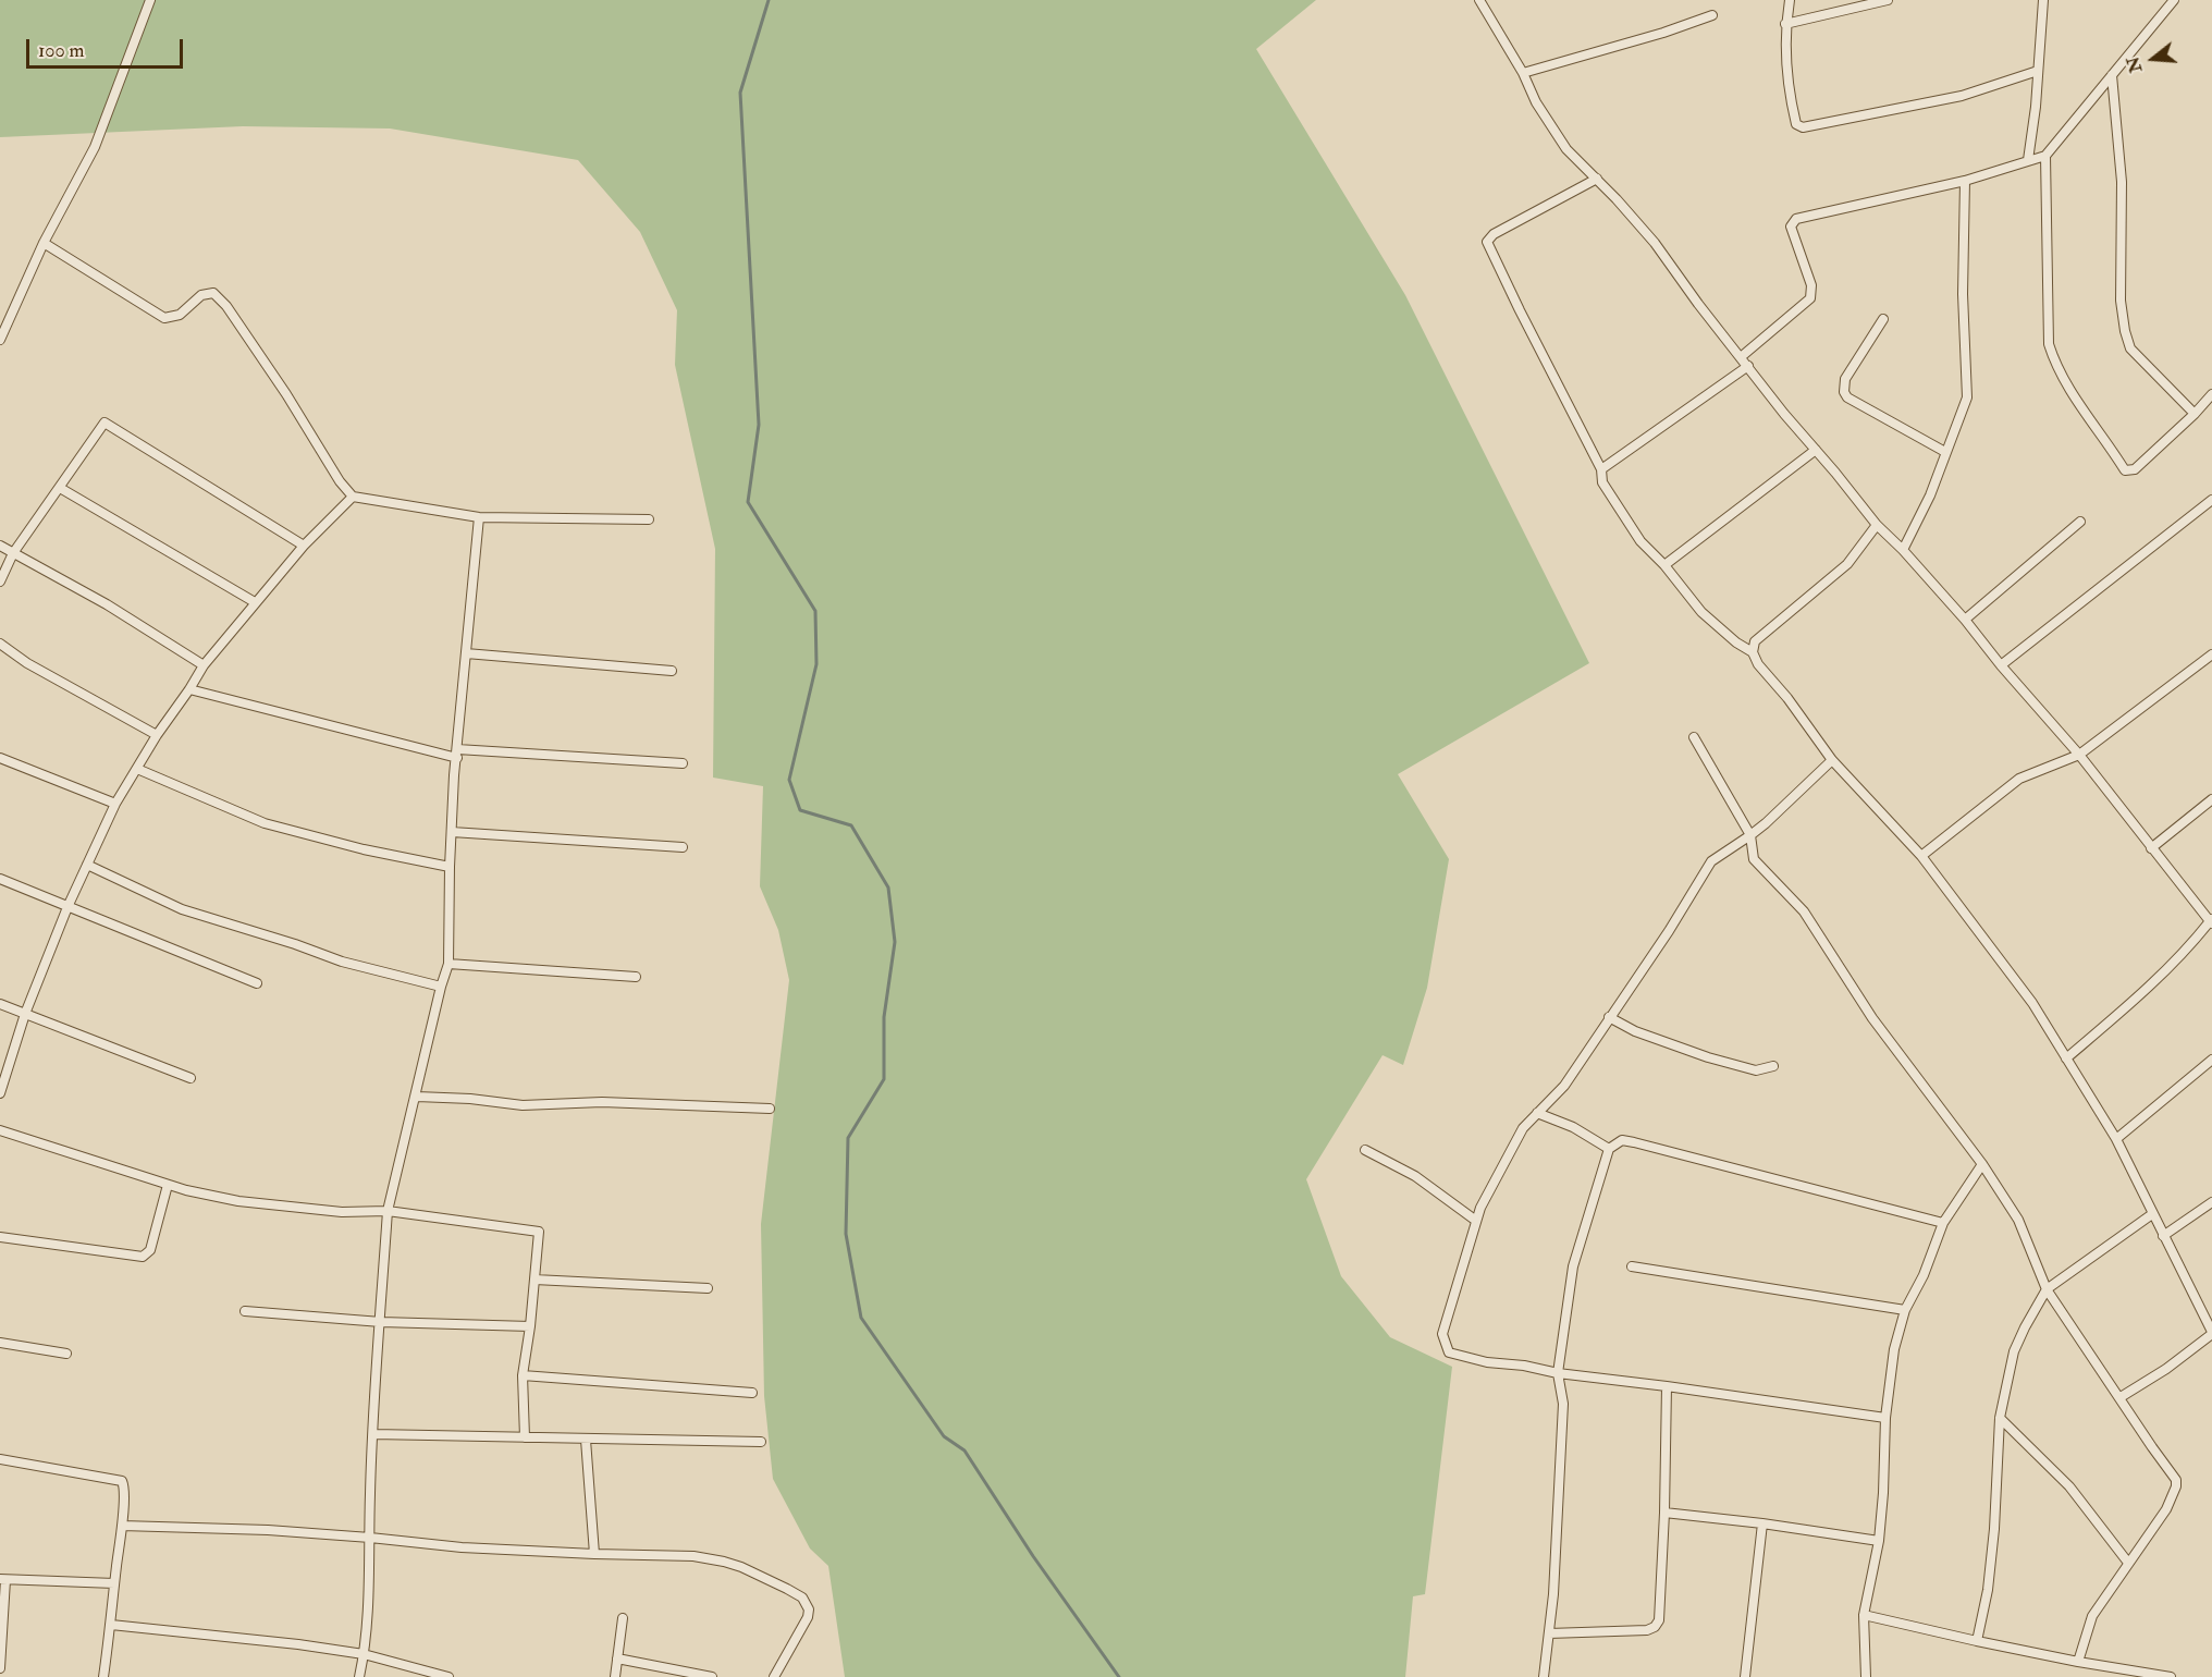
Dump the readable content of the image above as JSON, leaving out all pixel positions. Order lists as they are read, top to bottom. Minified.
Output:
{"scale_bar":"100 m","north":"left"}
